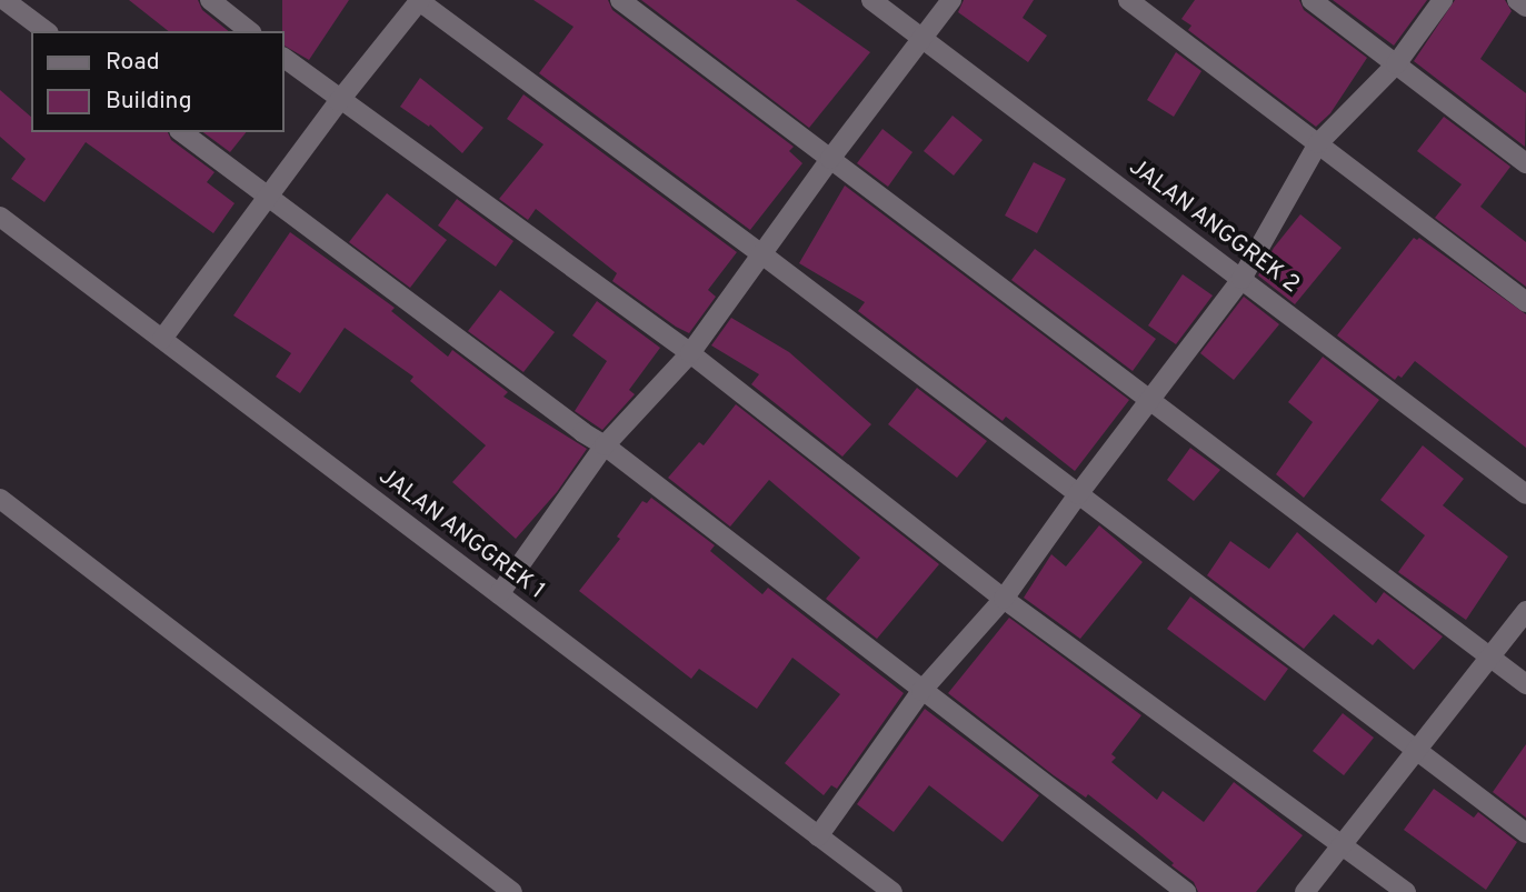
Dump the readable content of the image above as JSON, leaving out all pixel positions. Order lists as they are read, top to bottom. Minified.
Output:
{"streets":{"street":["JALAN ANGGREK 2","JALAN ANGGREK 1"]},"legend":["Road","Building"]}
